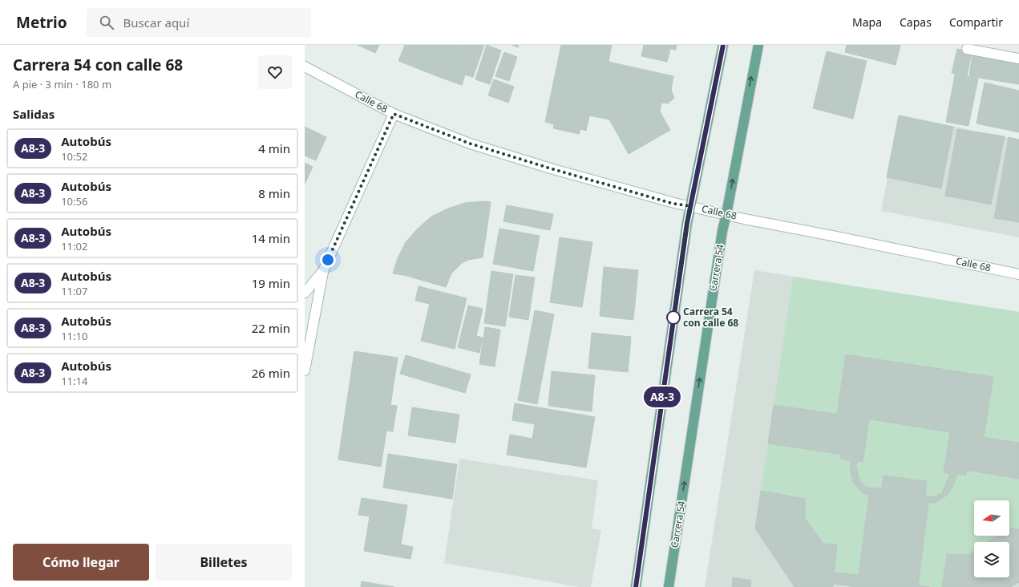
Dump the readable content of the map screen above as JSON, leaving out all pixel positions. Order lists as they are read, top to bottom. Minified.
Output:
{"streets":{"main road":["Carrera 54"],"street":["Calle 68"]},"crossings":[["Calle 68","Carrera 54"]],"places":["Carrera 54 con calle 68"],"lines":["bus line A8-3"],"north":"left","page":{"header":"Metrio","search":"Buscar aquí","nav":["Mapa","Capas","Compartir"],"heading":[["Carrera 54 con calle 68","A pie · 3 min · 180 m"],"Salidas"],"on_map":"A8-3","list":[{"mark":"A8-3","name":"Autobús","note":"10:52","value":"4 min"},{"mark":"A8-3","name":"Autobús","note":"10:56","value":"8 min"},{"mark":"A8-3","name":"Autobús","note":"11:02","value":"14 min"},{"mark":"A8-3","name":"Autobús","note":"11:07","value":"19 min"},{"mark":"A8-3","name":"Autobús","note":"11:10","value":"22 min"},{"mark":"A8-3","name":"Autobús","note":"11:14","value":"26 min"}],"buttons":["Cómo llegar","Billetes"]}}
